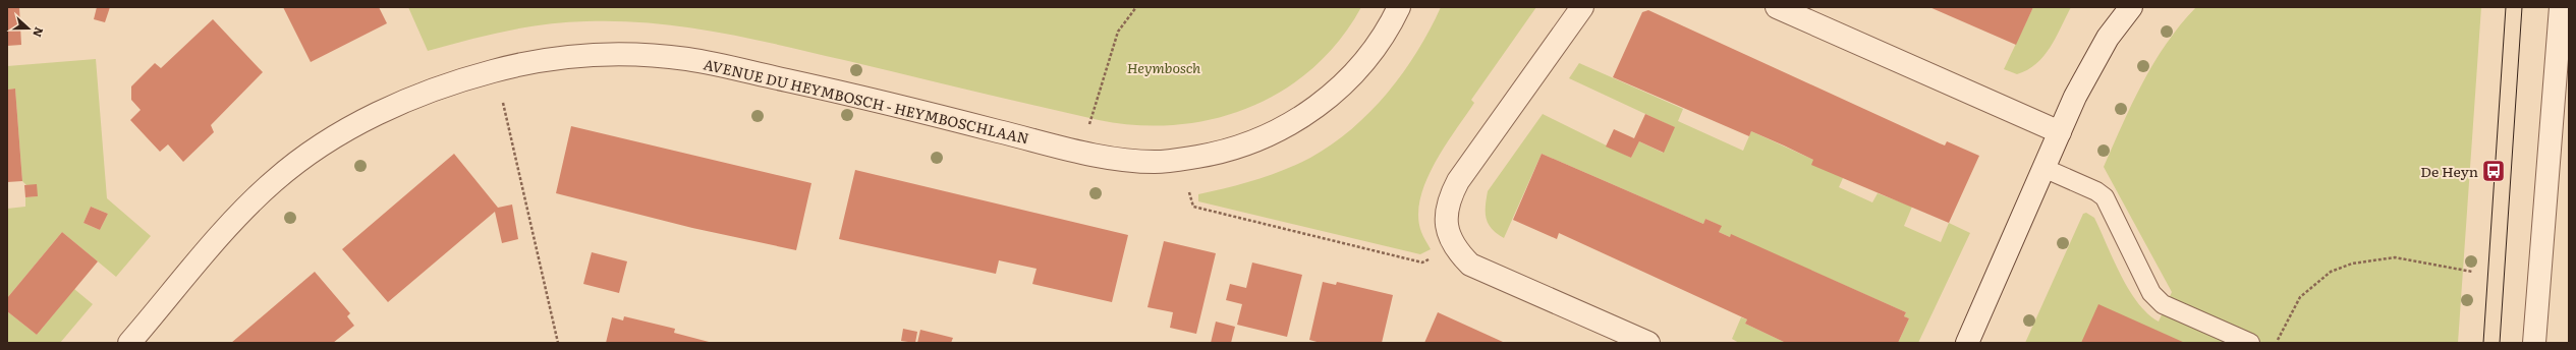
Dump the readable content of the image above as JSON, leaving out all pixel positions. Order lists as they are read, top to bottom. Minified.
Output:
{"streets":{"street":["AVENUE DU HEYMBOSCH - HEYMBOSCHLAAN"]},"parks":["Heymbosch"],"places":{"bus stop":["De Heyn"]},"north":"right"}
